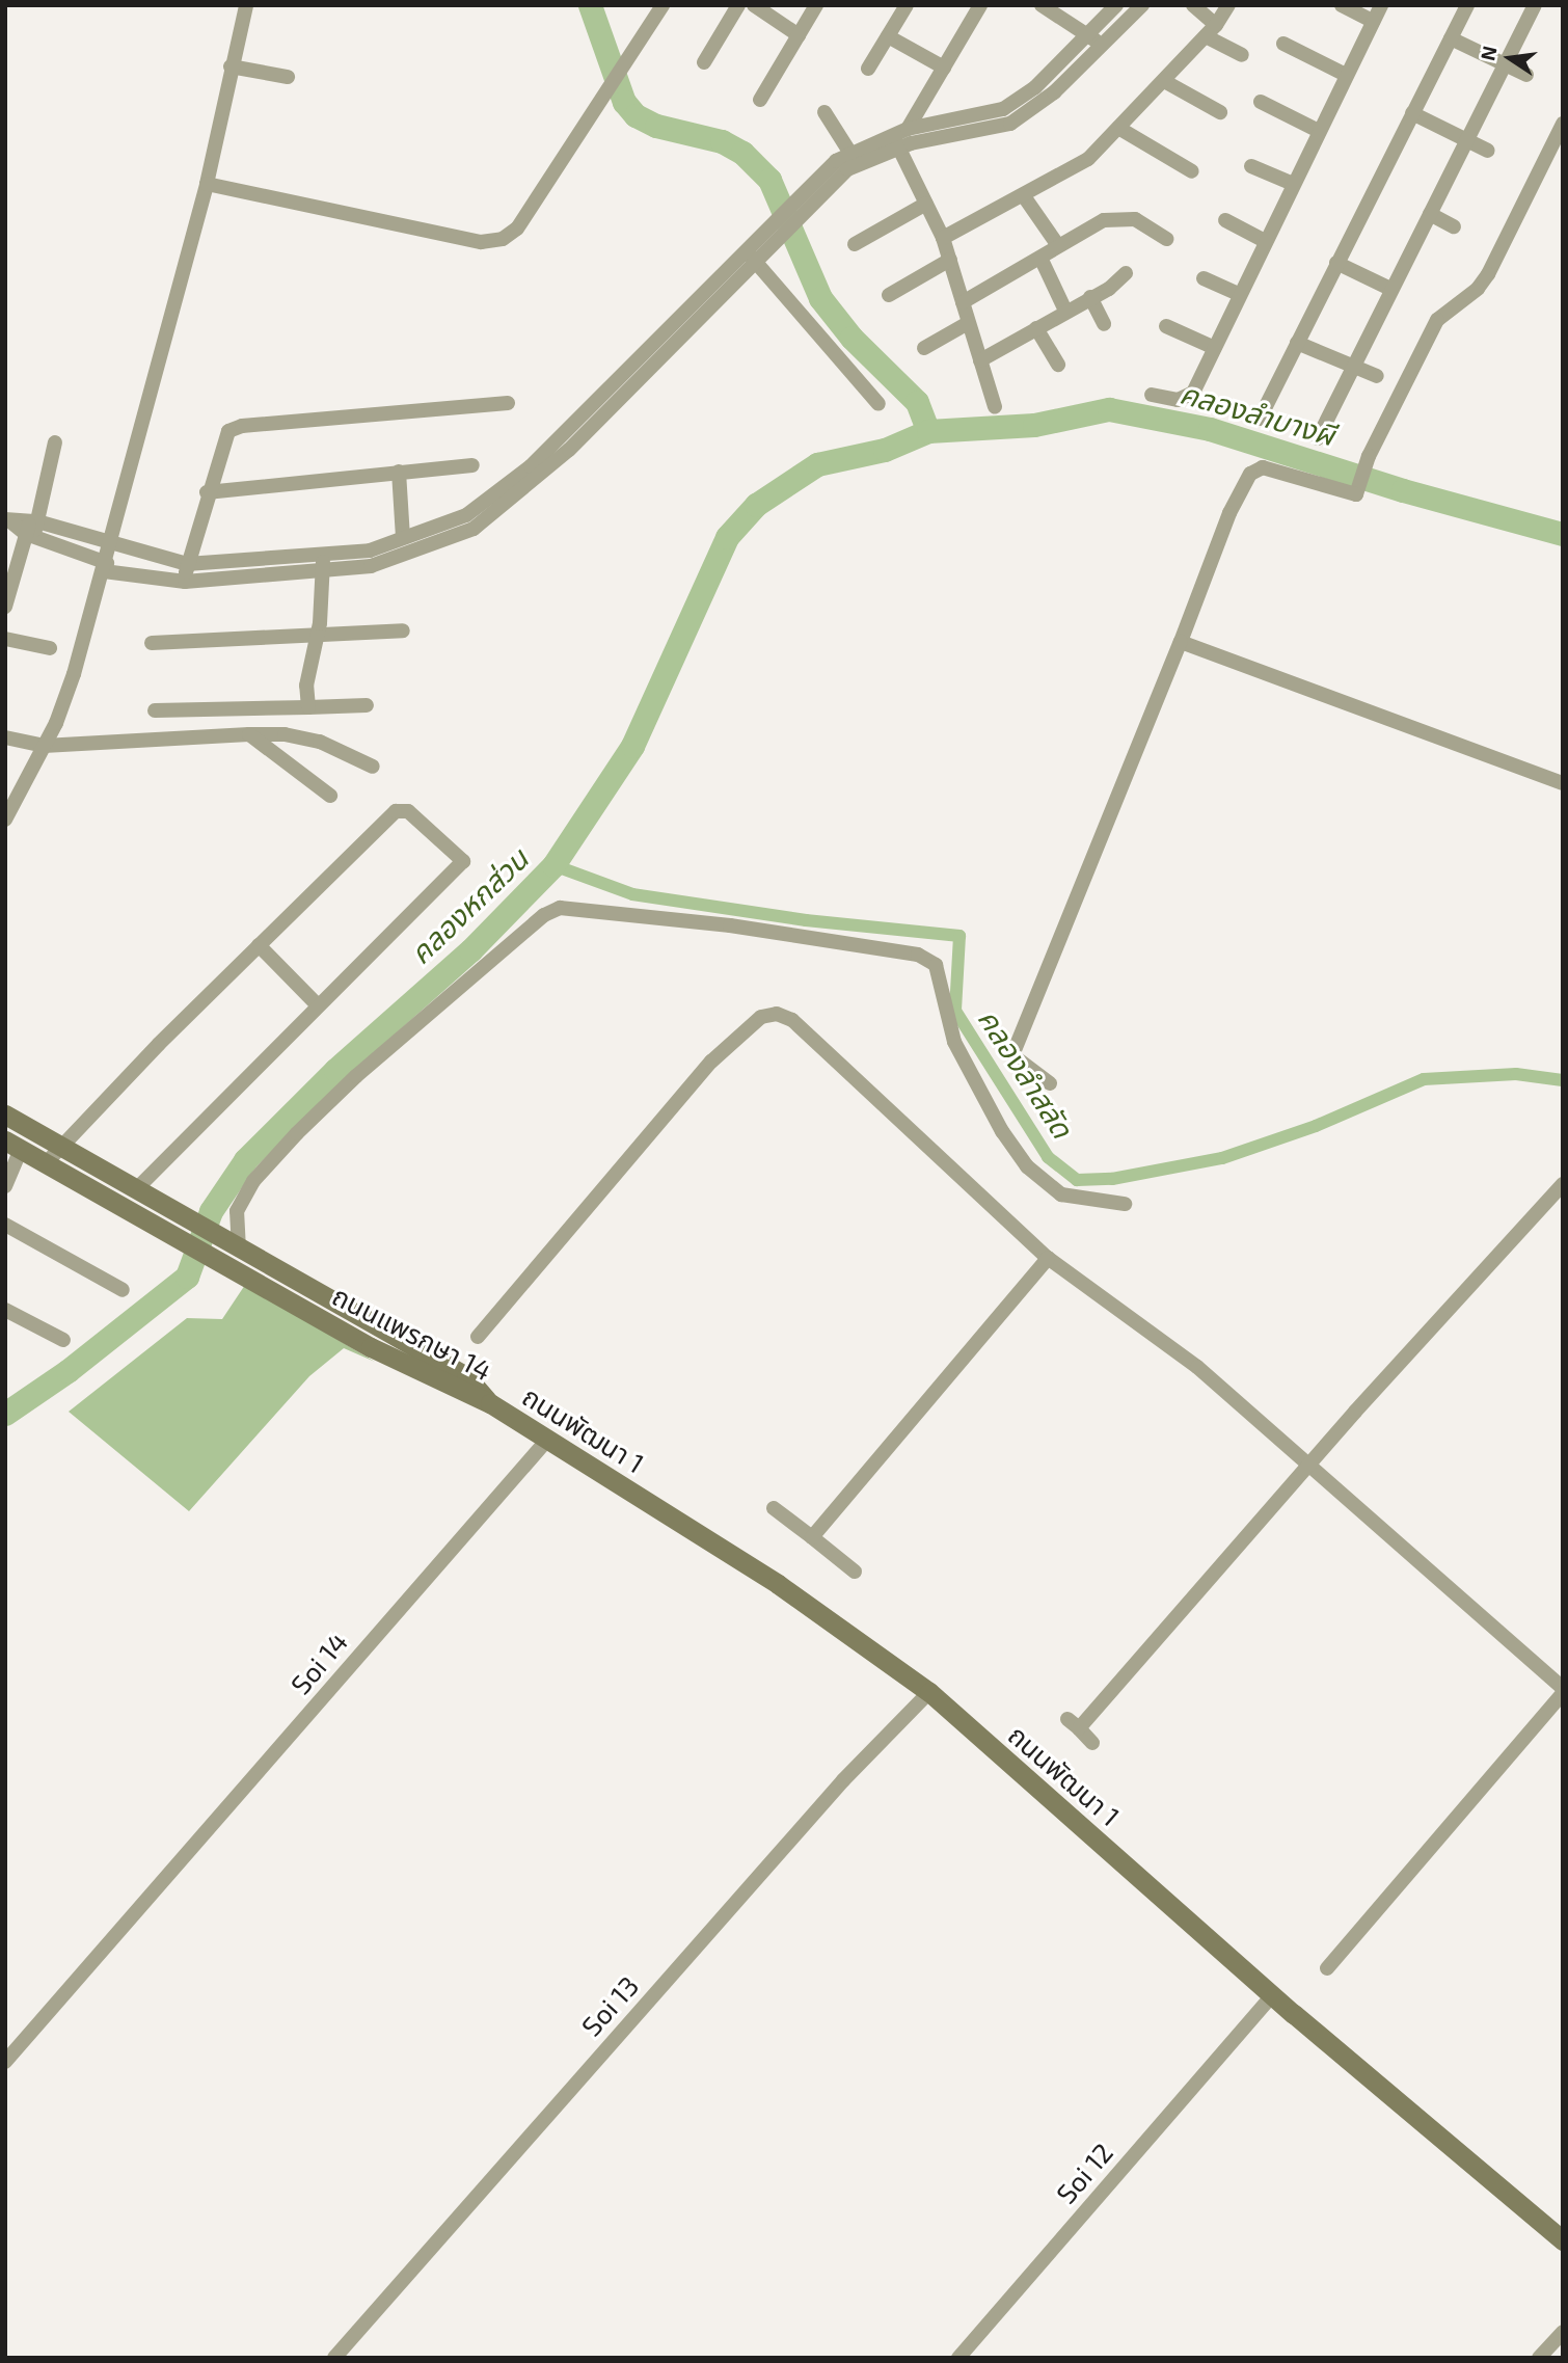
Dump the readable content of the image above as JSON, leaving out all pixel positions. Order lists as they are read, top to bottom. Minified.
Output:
{"streets":{"main road":["ถนนแพรกษา 14","ถนนพัฒนา 1"],"street":["Soi 14","Soi 13","Soi 12"]},"crossings":[["ถนนแพรกษา 14","ถนนพัฒนา 1"],["ถนนพัฒนา 1","Soi 14"],["ถนนพัฒนา 1","Soi 13"],["ถนนพัฒนา 1","Soi 12"]],"water":["คลองลำบางผี","คลองหกส่วน","คลองลำสลัด"],"north":"left"}
